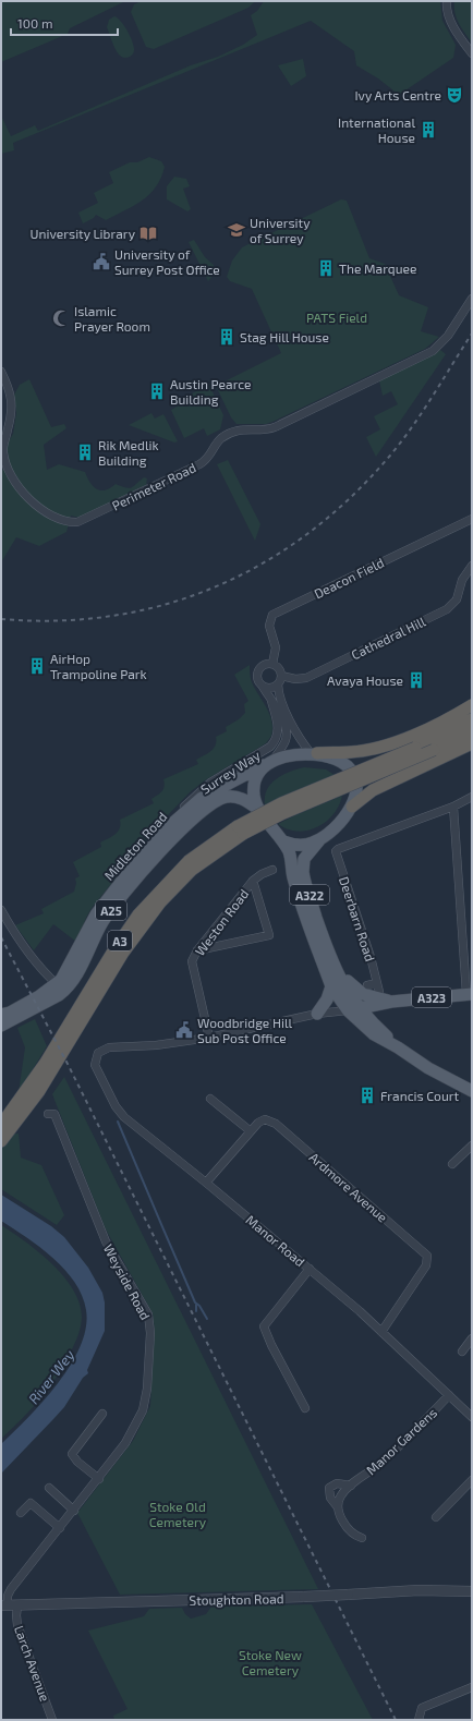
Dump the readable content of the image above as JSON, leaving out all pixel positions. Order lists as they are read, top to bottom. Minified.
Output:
{"streets":{"highway":["A3"],"main road":["Midleton Road","A322","A25","A323"],"street":["Perimeter Road","Deacon Field","Cathedral Hill","Surrey Way","Deerbarn Road","Weston Road","Ardmore Avenue","Manor Road","Weyside Road","Manor Gardens","Stoughton Road","Larch Avenue"]},"crossings":[["Deacon Field","Cathedral Hill"],["Deacon Field","Surrey Way"],["Cathedral Hill","Surrey Way"],["Surrey Way","Midleton Road"],["Surrey Way","A322"],["Midleton Road","A322"],["Midleton Road","A25"],["Weston Road","Manor Road"],["Ardmore Avenue","Manor Road"],["Manor Road","Manor Gardens"],["Weyside Road","Stoughton Road"],["Stoughton Road","Larch Avenue"]],"water":["River Wey"],"parks":["PATS Field","Stoke Old Cemetery","Stoke New Cemetery"],"places":{"theatre":["Ivy Arts Centre"],"building":["International House","The Marquee","Stag Hill House","Austin Pearce Building","Rik Medlik Building","AirHop Trampoline Park","Avaya House","Francis Court"],"school or university":["University of Surrey"],"library":["University Library"],"public building":["University of Surrey Post Office","Woodbridge Hill Sub Post Office"],"mosque":["Islamic Prayer Room"]},"scale_bar":"100 m"}
